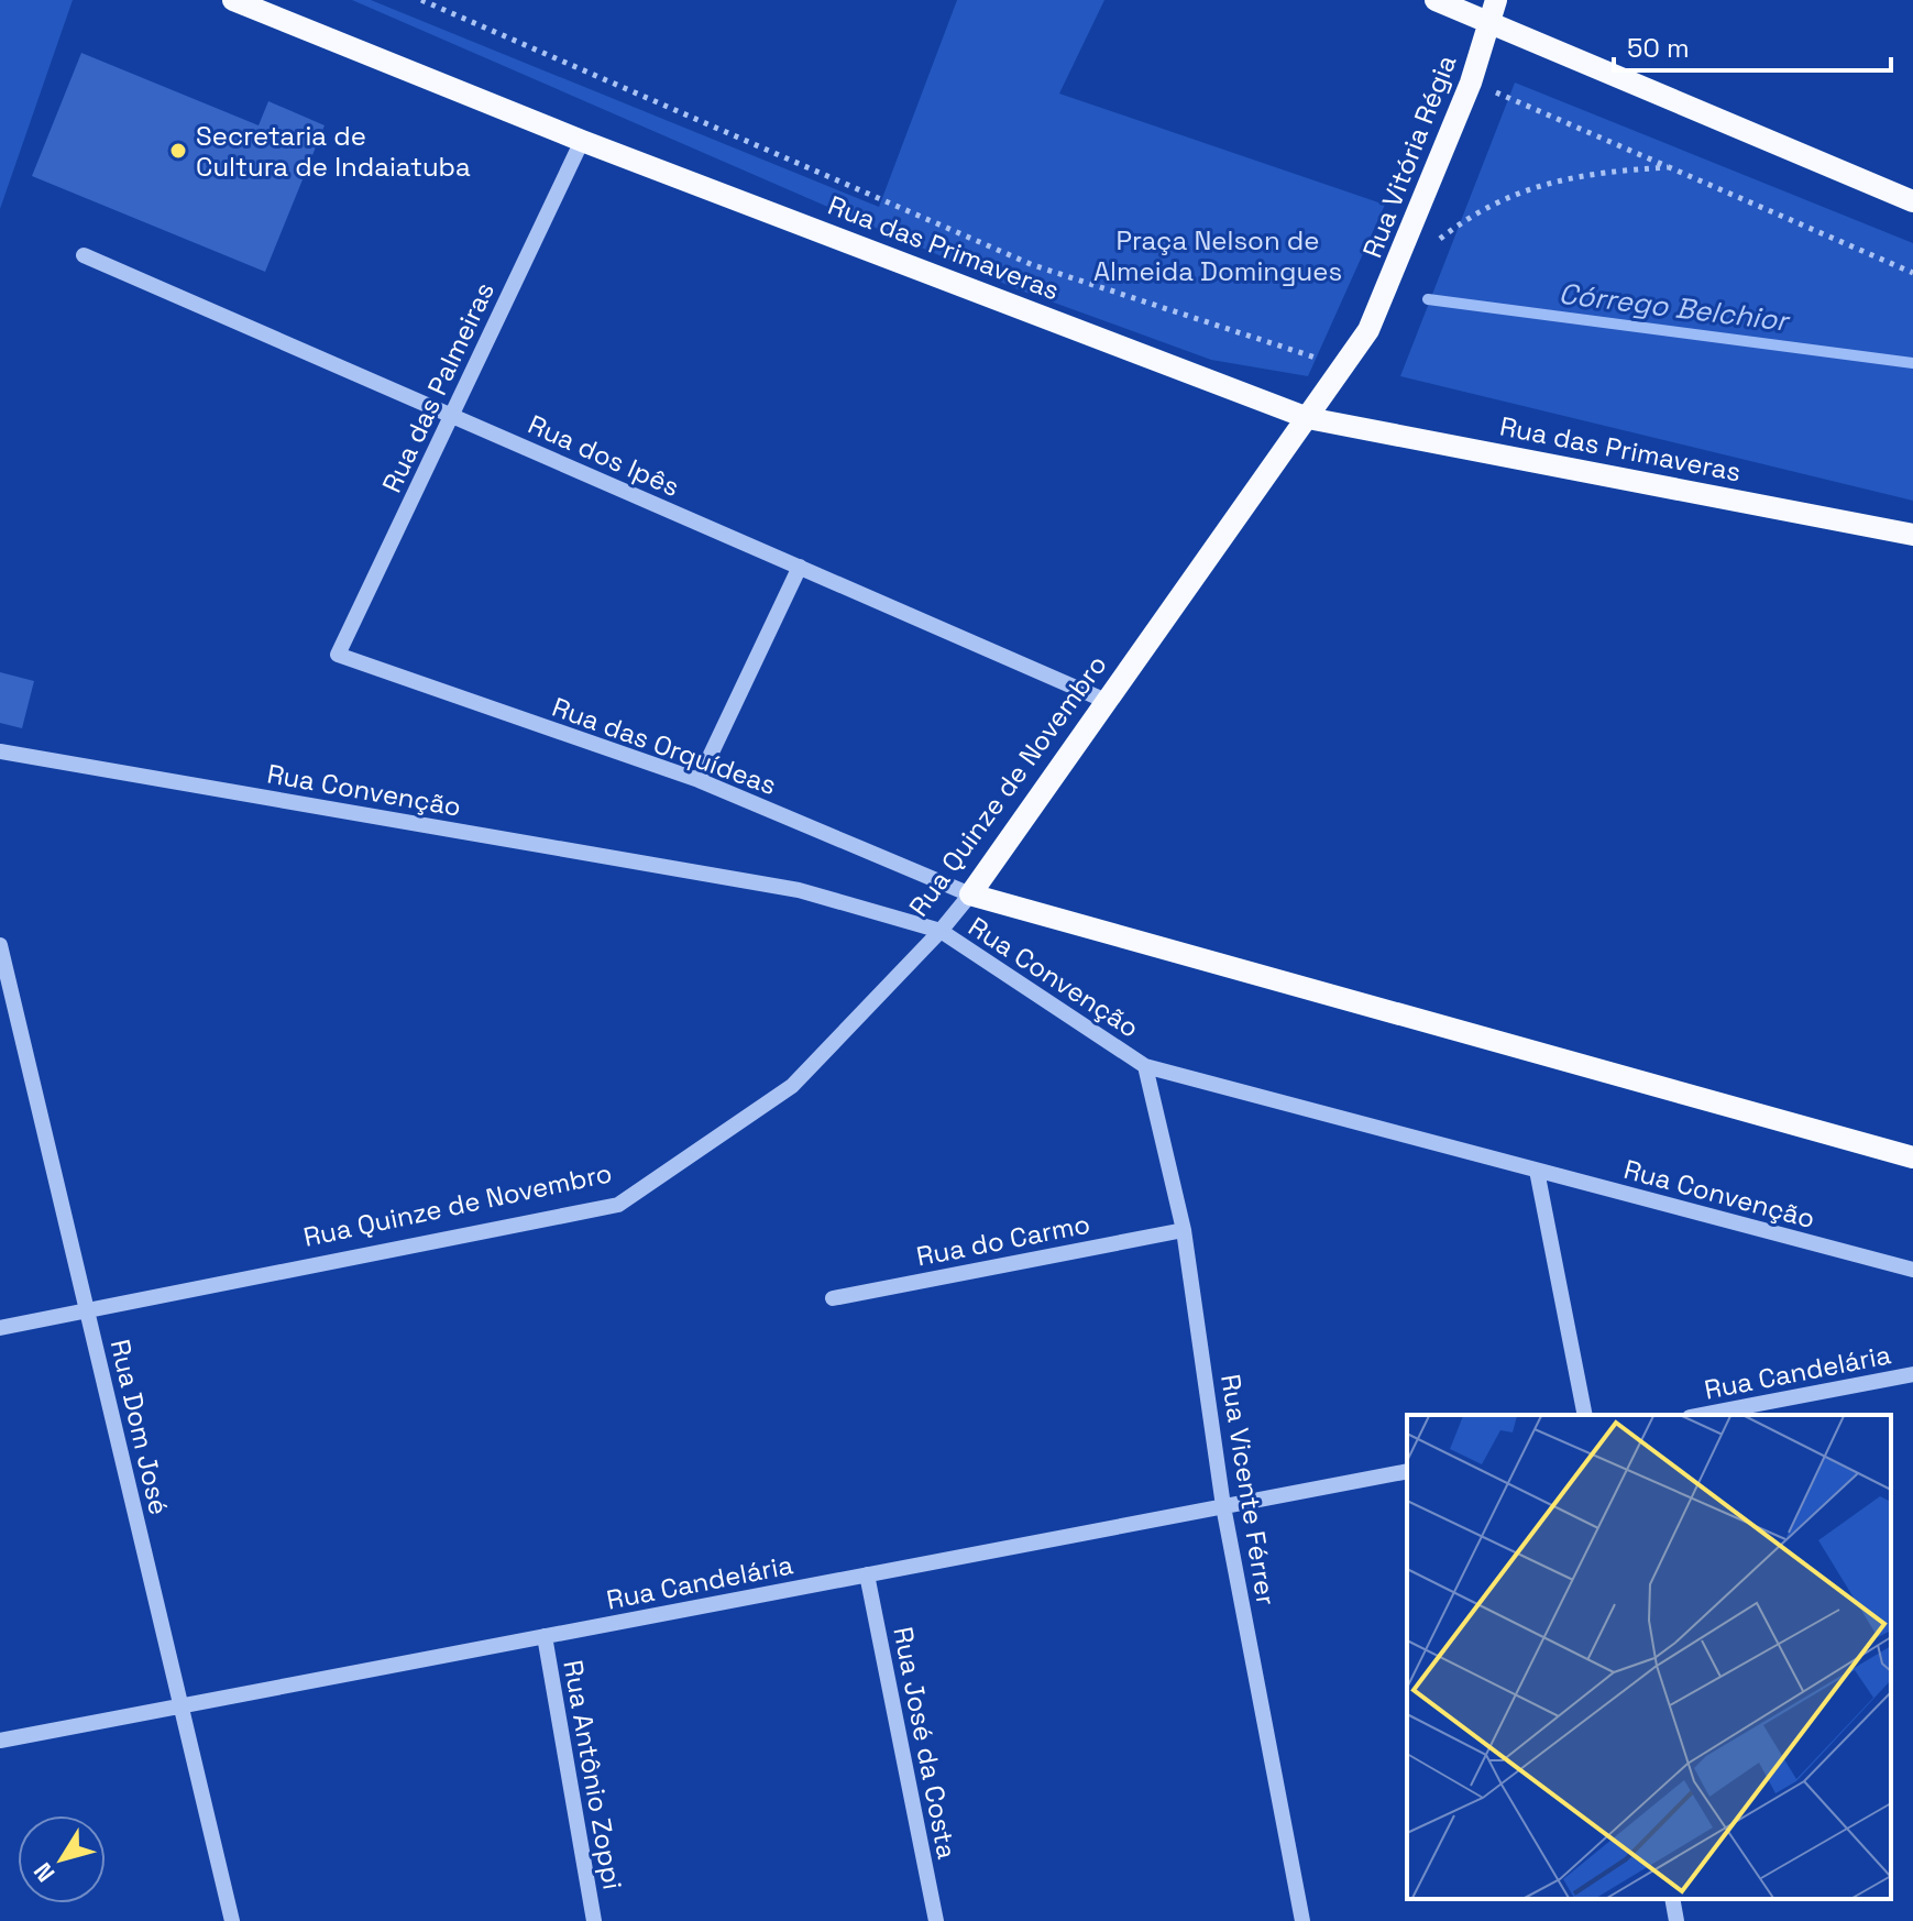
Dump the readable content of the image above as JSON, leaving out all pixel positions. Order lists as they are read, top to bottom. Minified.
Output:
{"streets":{"main road":["Rua Vitória Régia","Rua das Primaveras","Rua Quinze de Novembro"],"street":["Rua das Palmeiras","Rua dos Ipês","Rua das Orquídeas","Rua Convenção","Rua do Carmo","Rua Candelária","Rua Dom José","Rua Vicente Férrer","Rua José da Costa","Rua Antônio Zoppi"]},"crossings":[["Rua Vitória Régia","Rua das Primaveras"],["Rua Vitória Régia","Rua Quinze de Novembro"],["Rua das Primaveras","Rua das Palmeiras"],["Rua das Primaveras","Rua Quinze de Novembro"],["Rua das Palmeiras","Rua dos Ipês"],["Rua das Palmeiras","Rua das Orquídeas"],["Rua dos Ipês","Rua Quinze de Novembro"],["Rua das Orquídeas","Rua Quinze de Novembro"],["Rua Quinze de Novembro","Rua Convenção"],["Rua Quinze de Novembro","Rua Dom José"],["Rua Convenção","Rua Vicente Férrer"],["Rua do Carmo","Rua Vicente Férrer"],["Rua Candelária","Rua Dom José"],["Rua Candelária","Rua Vicente Férrer"],["Rua Candelária","Rua José da Costa"],["Rua Candelária","Rua Antônio Zoppi"]],"water":["Córrego Belchior"],"parks":["Praça Nelson de Almeida Domingues"],"places":["Secretaria de Cultura de Indaiatuba"],"scale_bar":"50 m","north":"bottom left"}
